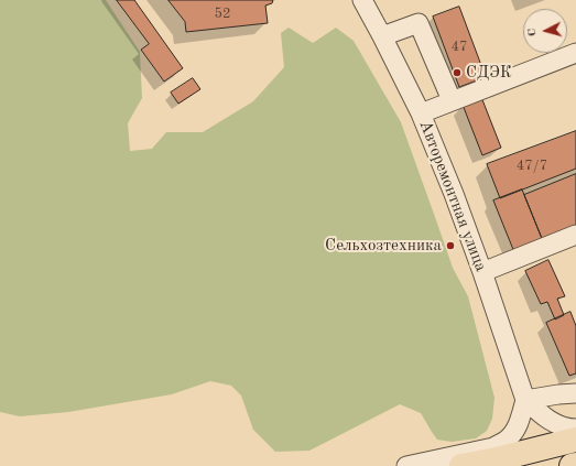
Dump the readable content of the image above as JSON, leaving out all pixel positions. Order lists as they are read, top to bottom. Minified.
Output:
{"streets":{"street":["Авторемонтная улица"]},"places":["СДЭК","Сельхозтехника"],"house_numbers":["52","47","47/7"],"north":"left"}
